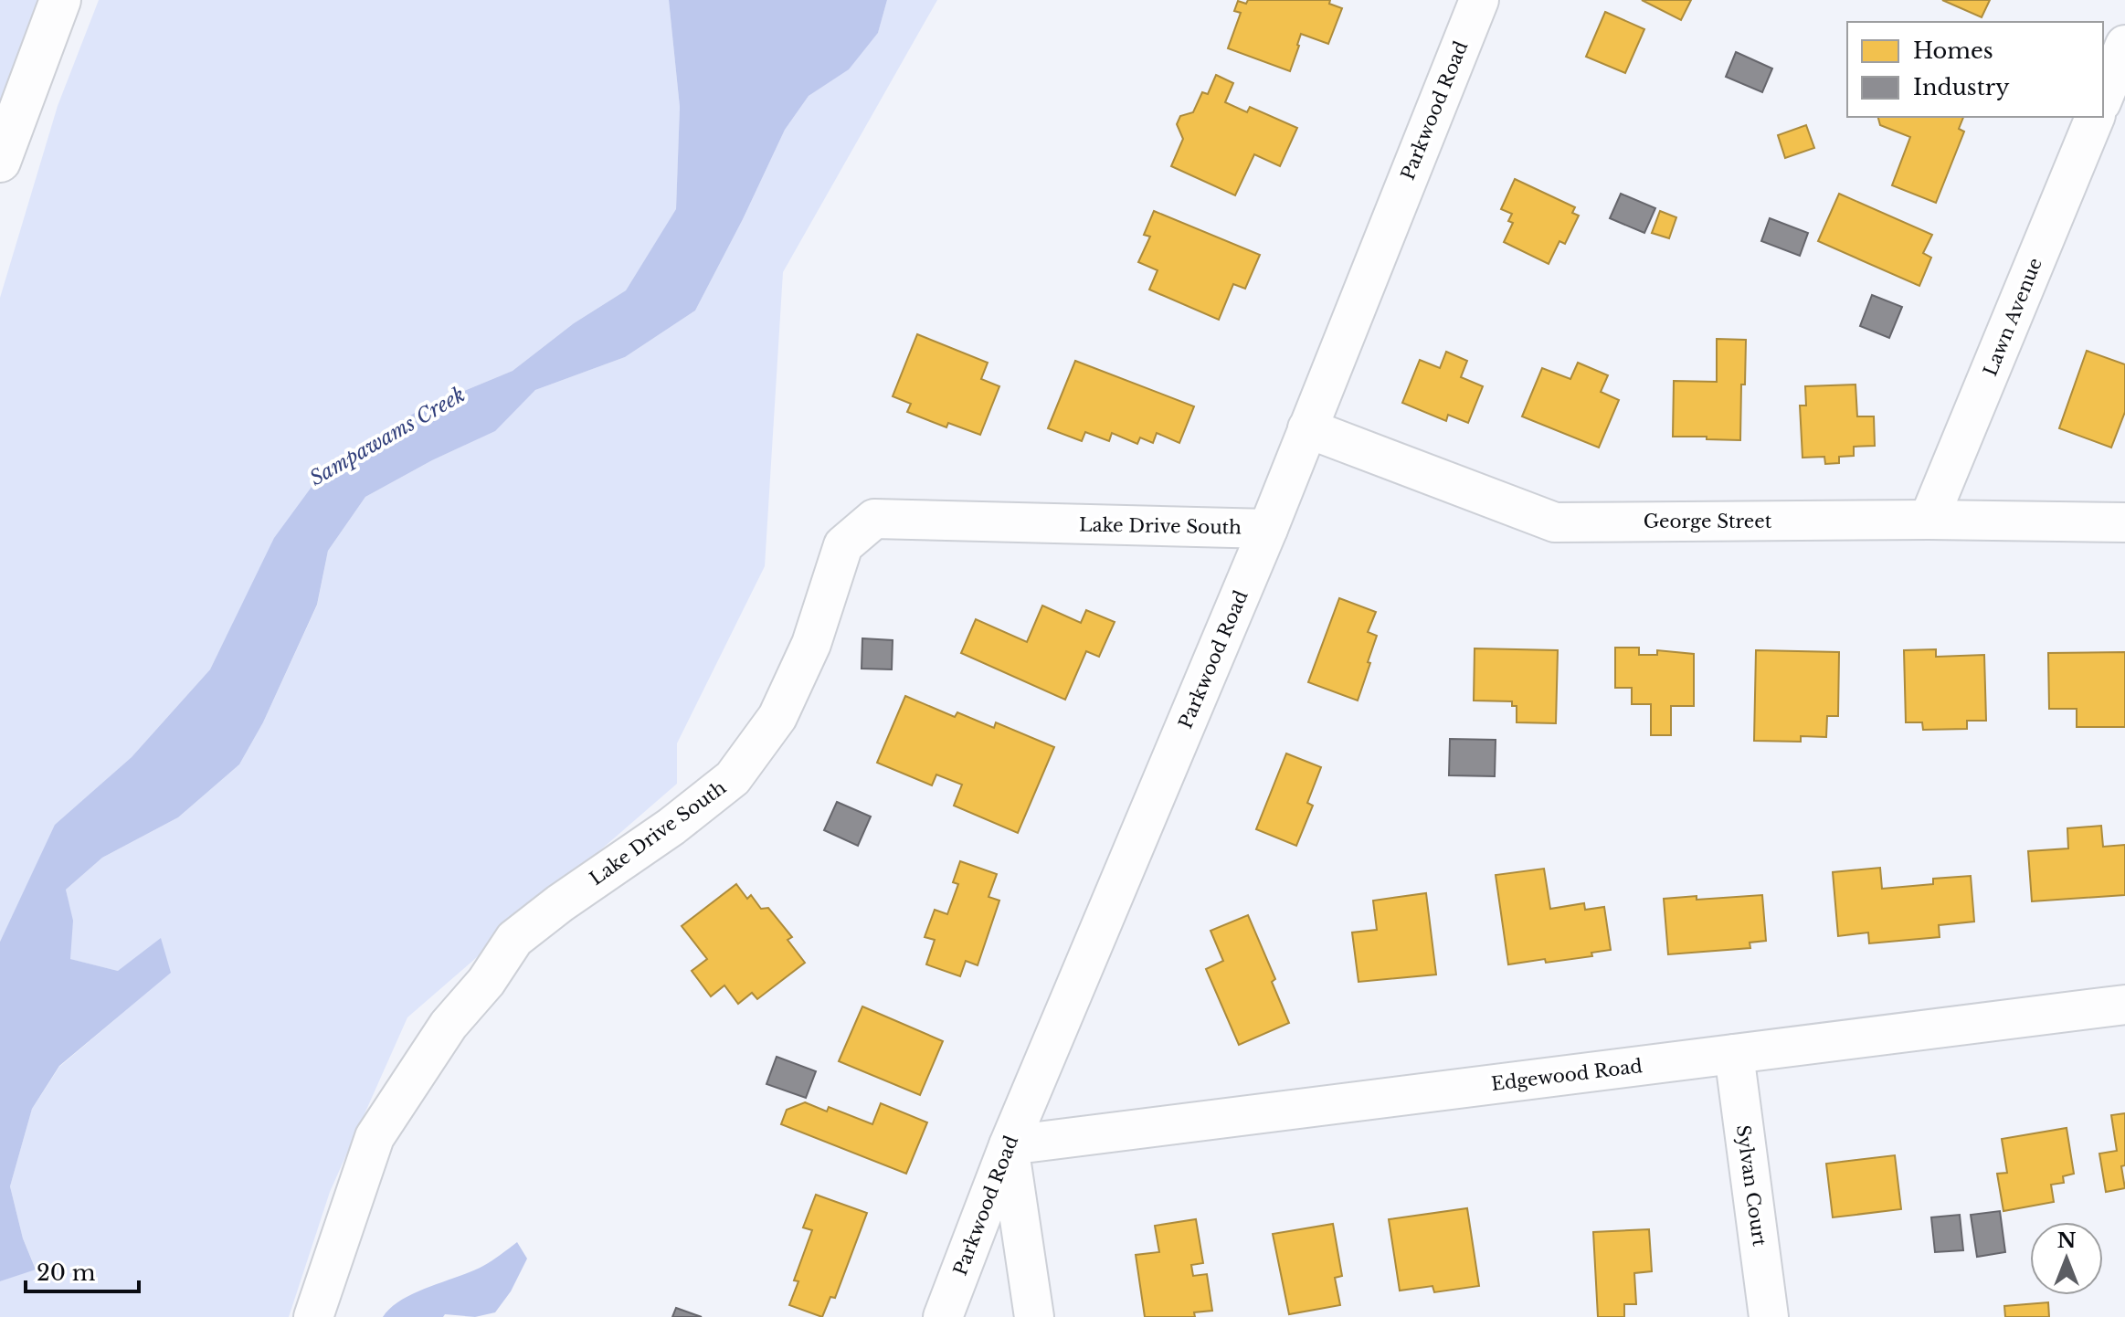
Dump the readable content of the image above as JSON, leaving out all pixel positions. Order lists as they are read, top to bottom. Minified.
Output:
{"streets":{"street":["Parkwood Road","Lawn Avenue","George Street","Lake Drive South","Edgewood Road","Sylvan Court"]},"crossings":[["Parkwood Road","George Street"],["Parkwood Road","Lake Drive South"],["Parkwood Road","Edgewood Road"],["Lawn Avenue","George Street"],["Edgewood Road","Sylvan Court"]],"water":["Sampawams Creek"],"legend":["Homes","Industry"],"scale_bar":"20 m","north":"top"}
